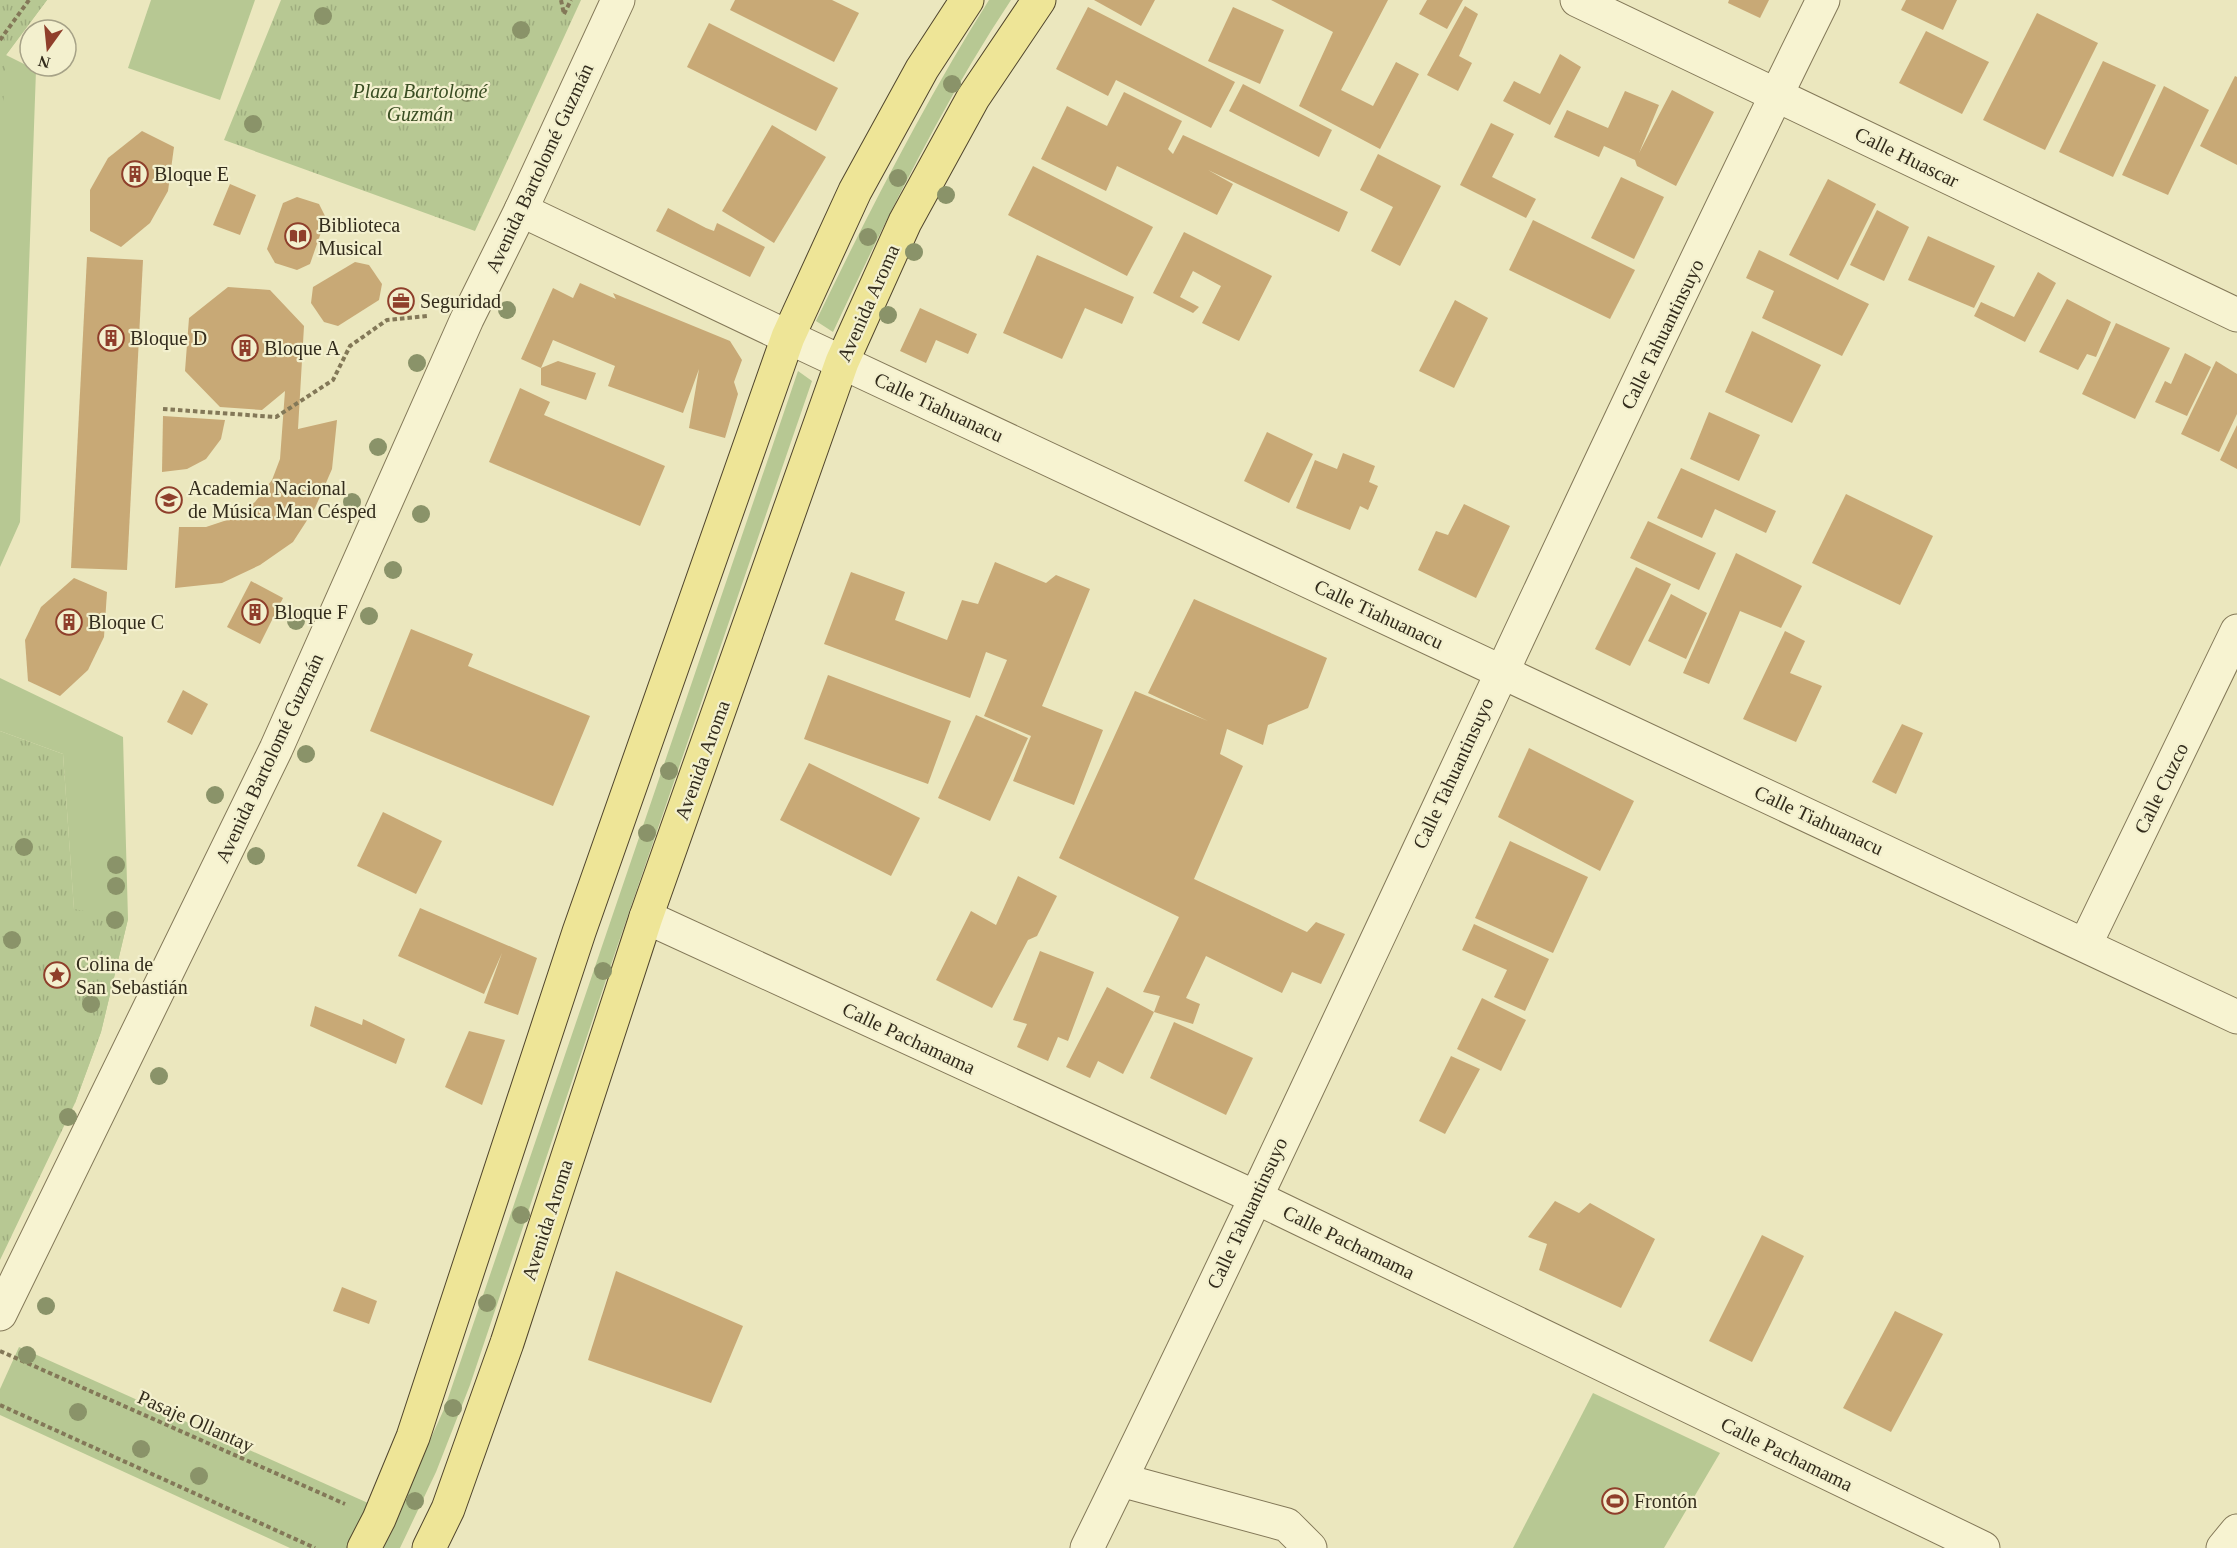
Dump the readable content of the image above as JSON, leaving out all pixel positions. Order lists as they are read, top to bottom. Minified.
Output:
{"streets":{"main road":["Avenida Aroma"],"street":["Calle Huascar","Avenida Bartolomé Guzmán","Calle Tahuantinsuyo","Calle Tiahuanacu","Calle Cuzco","Calle Pachamama"],"path":["Pasaje Ollantay"]},"crossings":[["Calle Huascar","Calle Tahuantinsuyo"],["Avenida Bartolomé Guzmán","Calle Tiahuanacu"],["Avenida Aroma","Calle Tiahuanacu"],["Avenida Aroma","Calle Pachamama"],["Calle Tahuantinsuyo","Calle Tiahuanacu"],["Calle Tahuantinsuyo","Calle Pachamama"],["Calle Tiahuanacu","Calle Cuzco"]],"parks":["Plaza Bartolomé Guzmán"],"places":{"building":["Bloque E","Bloque D","Bloque A","Bloque F","Bloque C"],"library":["Biblioteca Musical"],"office":["Seguridad"],"school or university":["Academia Nacional de Música Man Césped"],"place":["Colina de San Sebastián"],"sports":["Frontón"]},"north":"bottom"}
